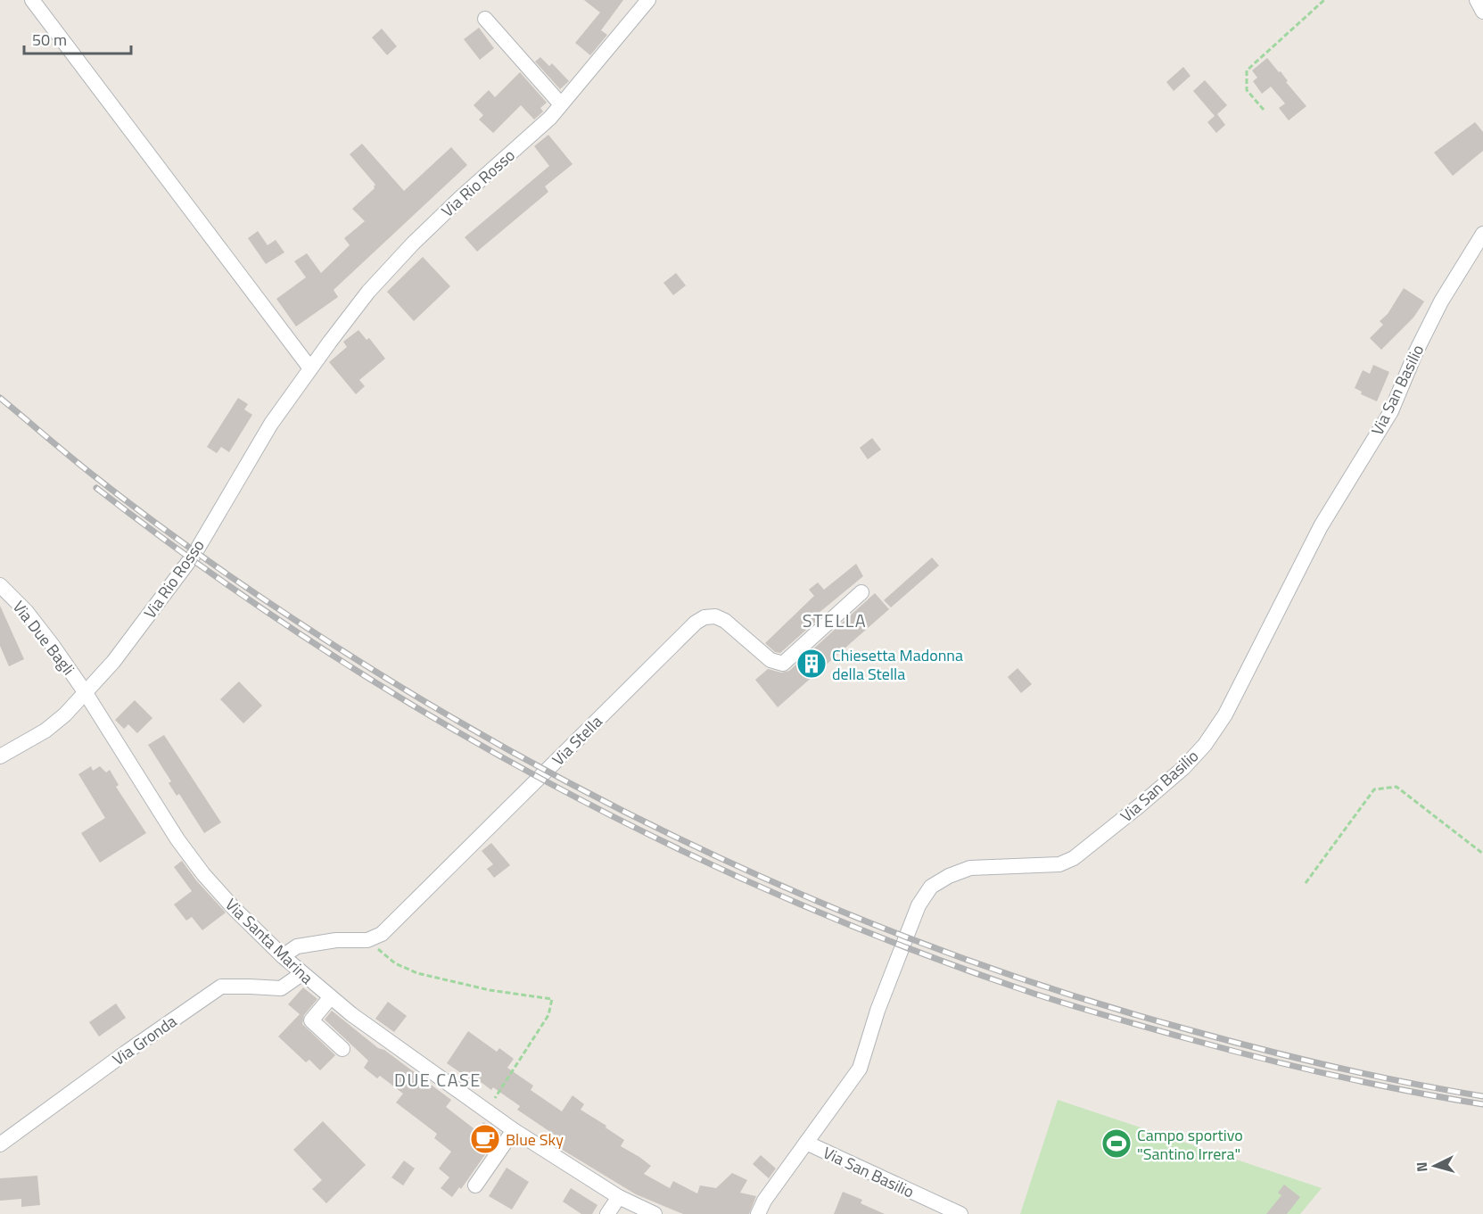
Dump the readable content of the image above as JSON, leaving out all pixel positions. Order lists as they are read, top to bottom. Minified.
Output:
{"streets":{"street":["Via Rio Rosso","Via San Basilio","Via Due Bagli","Via Stella","Via Santa Marina","Via Gronda"]},"crossings":[["Via Rio Rosso","Via Due Bagli"],["Via Rio Rosso","Via Santa Marina"],["Via Due Bagli","Via Santa Marina"],["Via Santa Marina","Via Gronda"]],"districts":["STELLA","DUE CASE"],"places":{"building":["Chiesetta Madonna della Stella"],"cafe":["Blue Sky"],"sports":["Campo sportivo \"Santino Irrera\""]},"scale_bar":"50 m","north":"left"}
